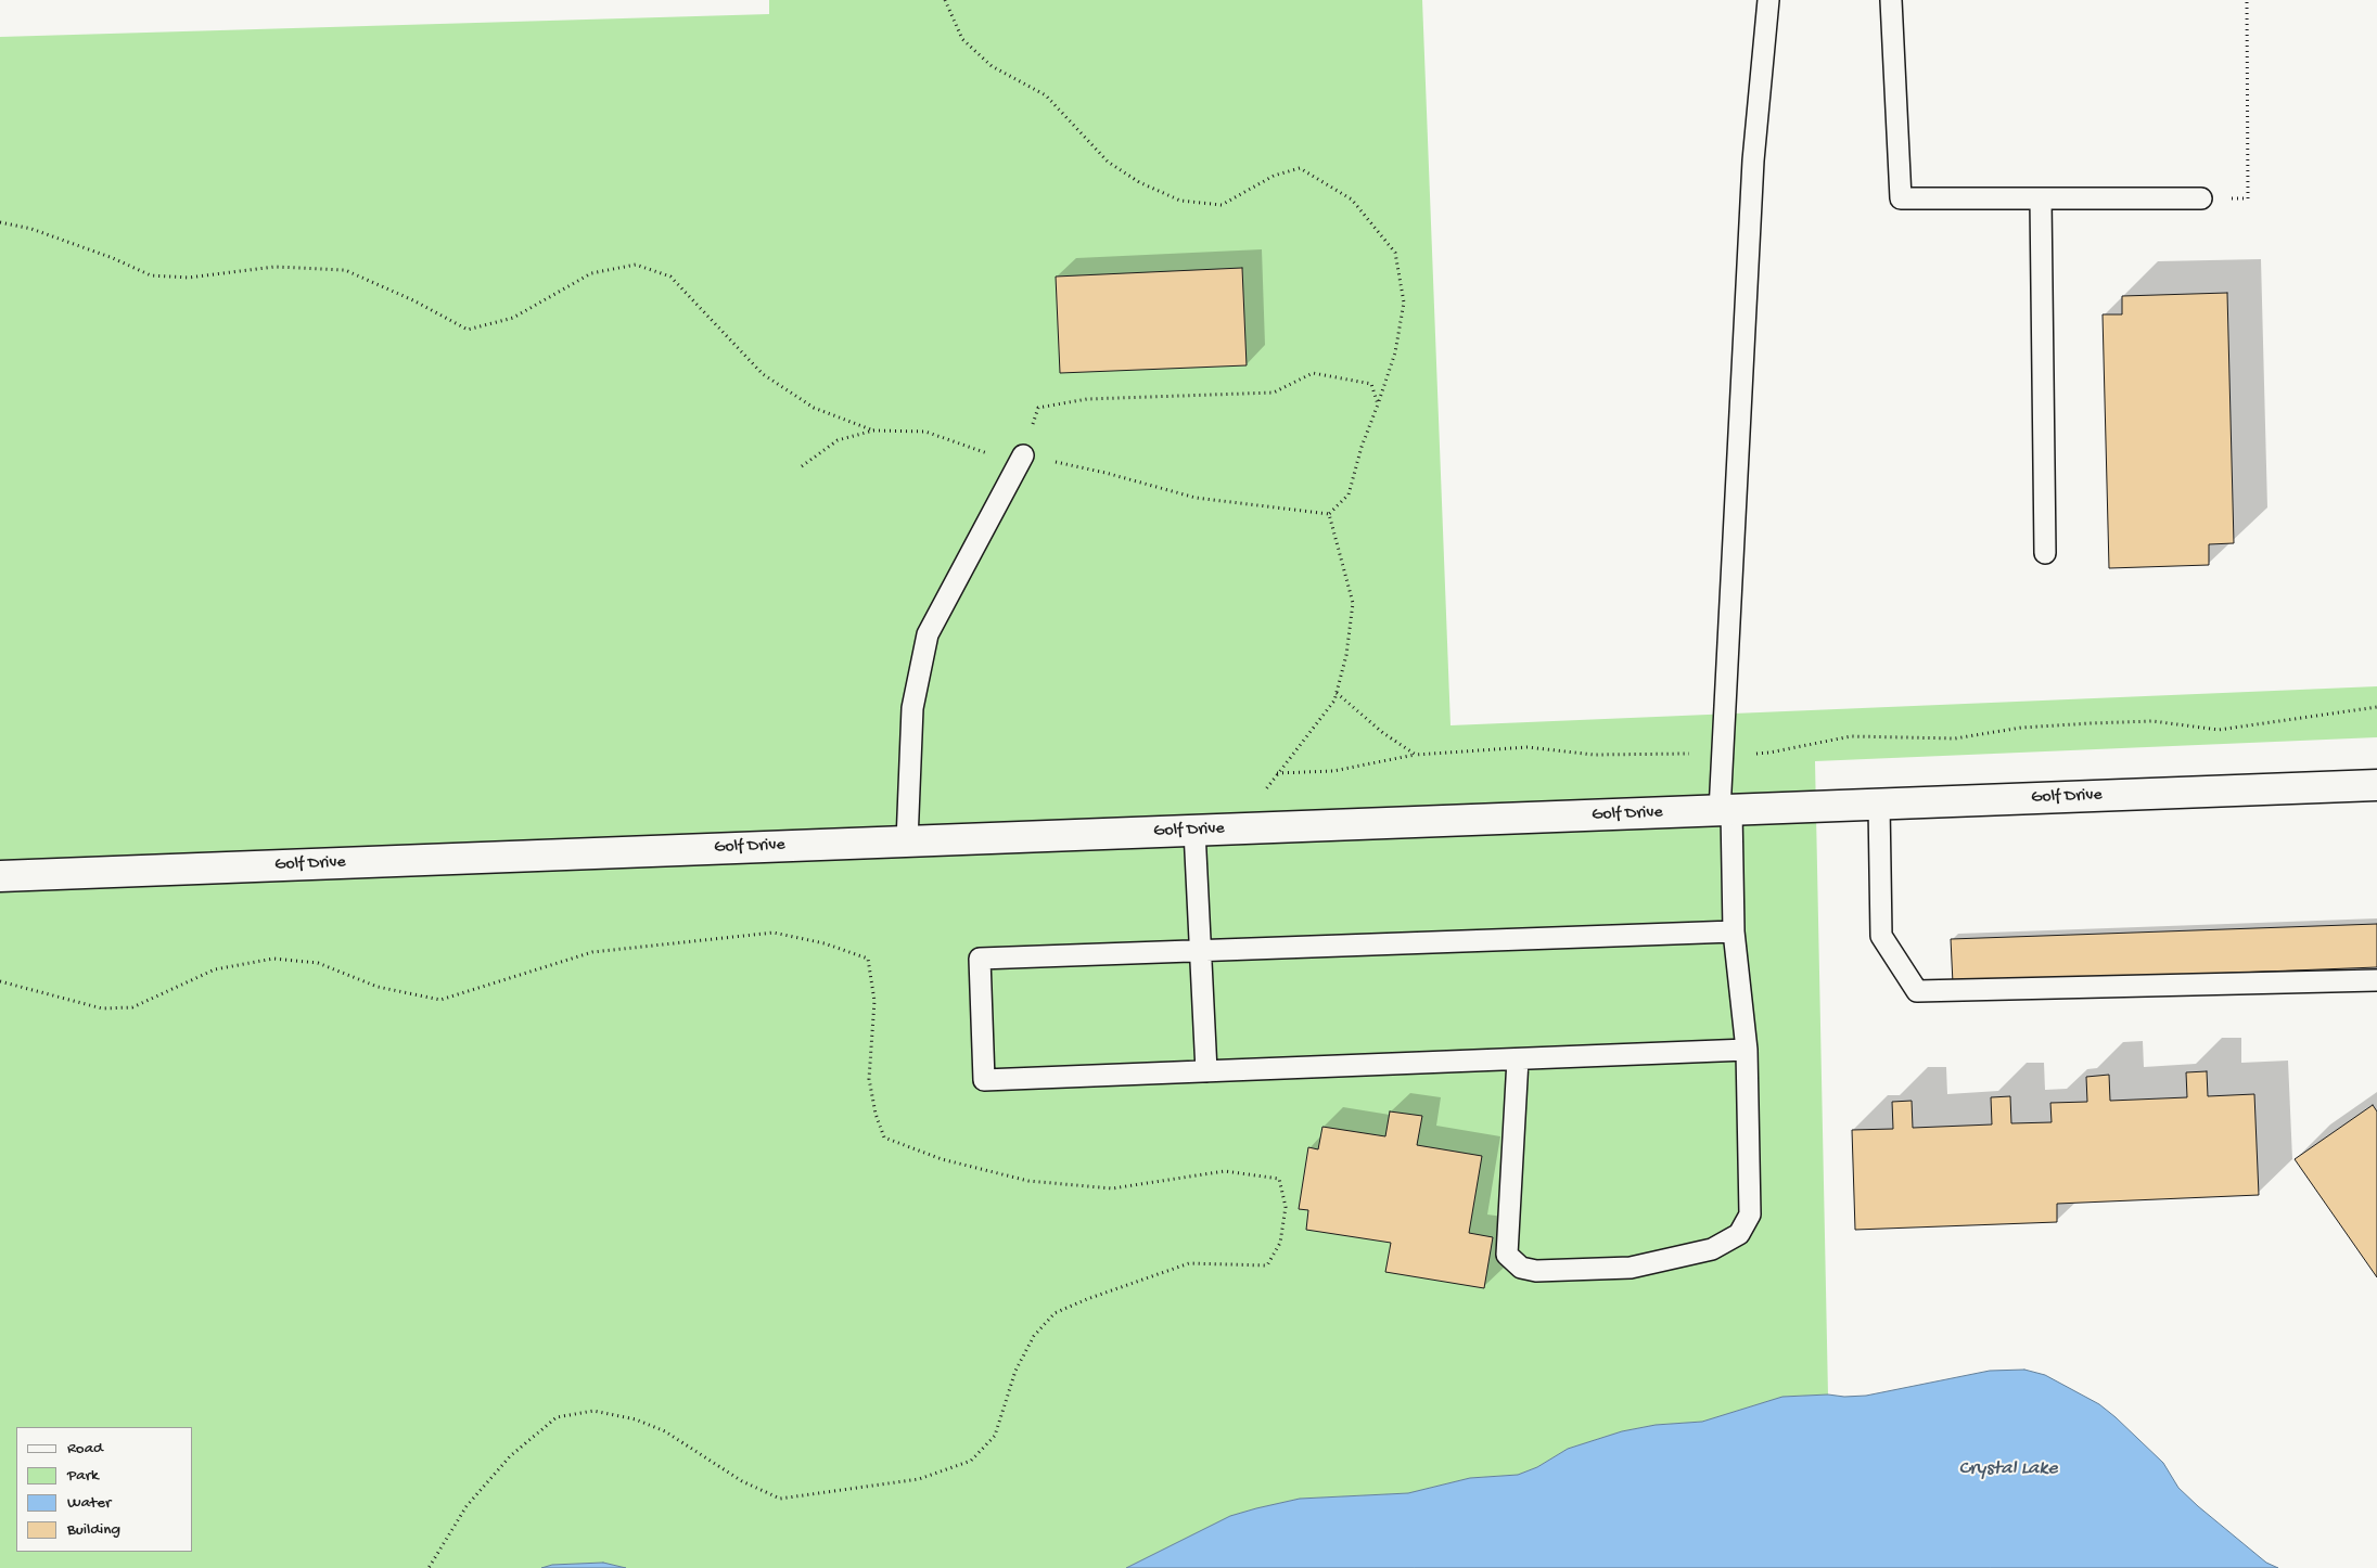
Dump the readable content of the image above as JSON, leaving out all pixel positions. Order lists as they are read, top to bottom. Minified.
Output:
{"streets":{"street":["Golf Drive"]},"water":["Crystal Lake"],"legend":["Road","Park","Water","Building"]}
